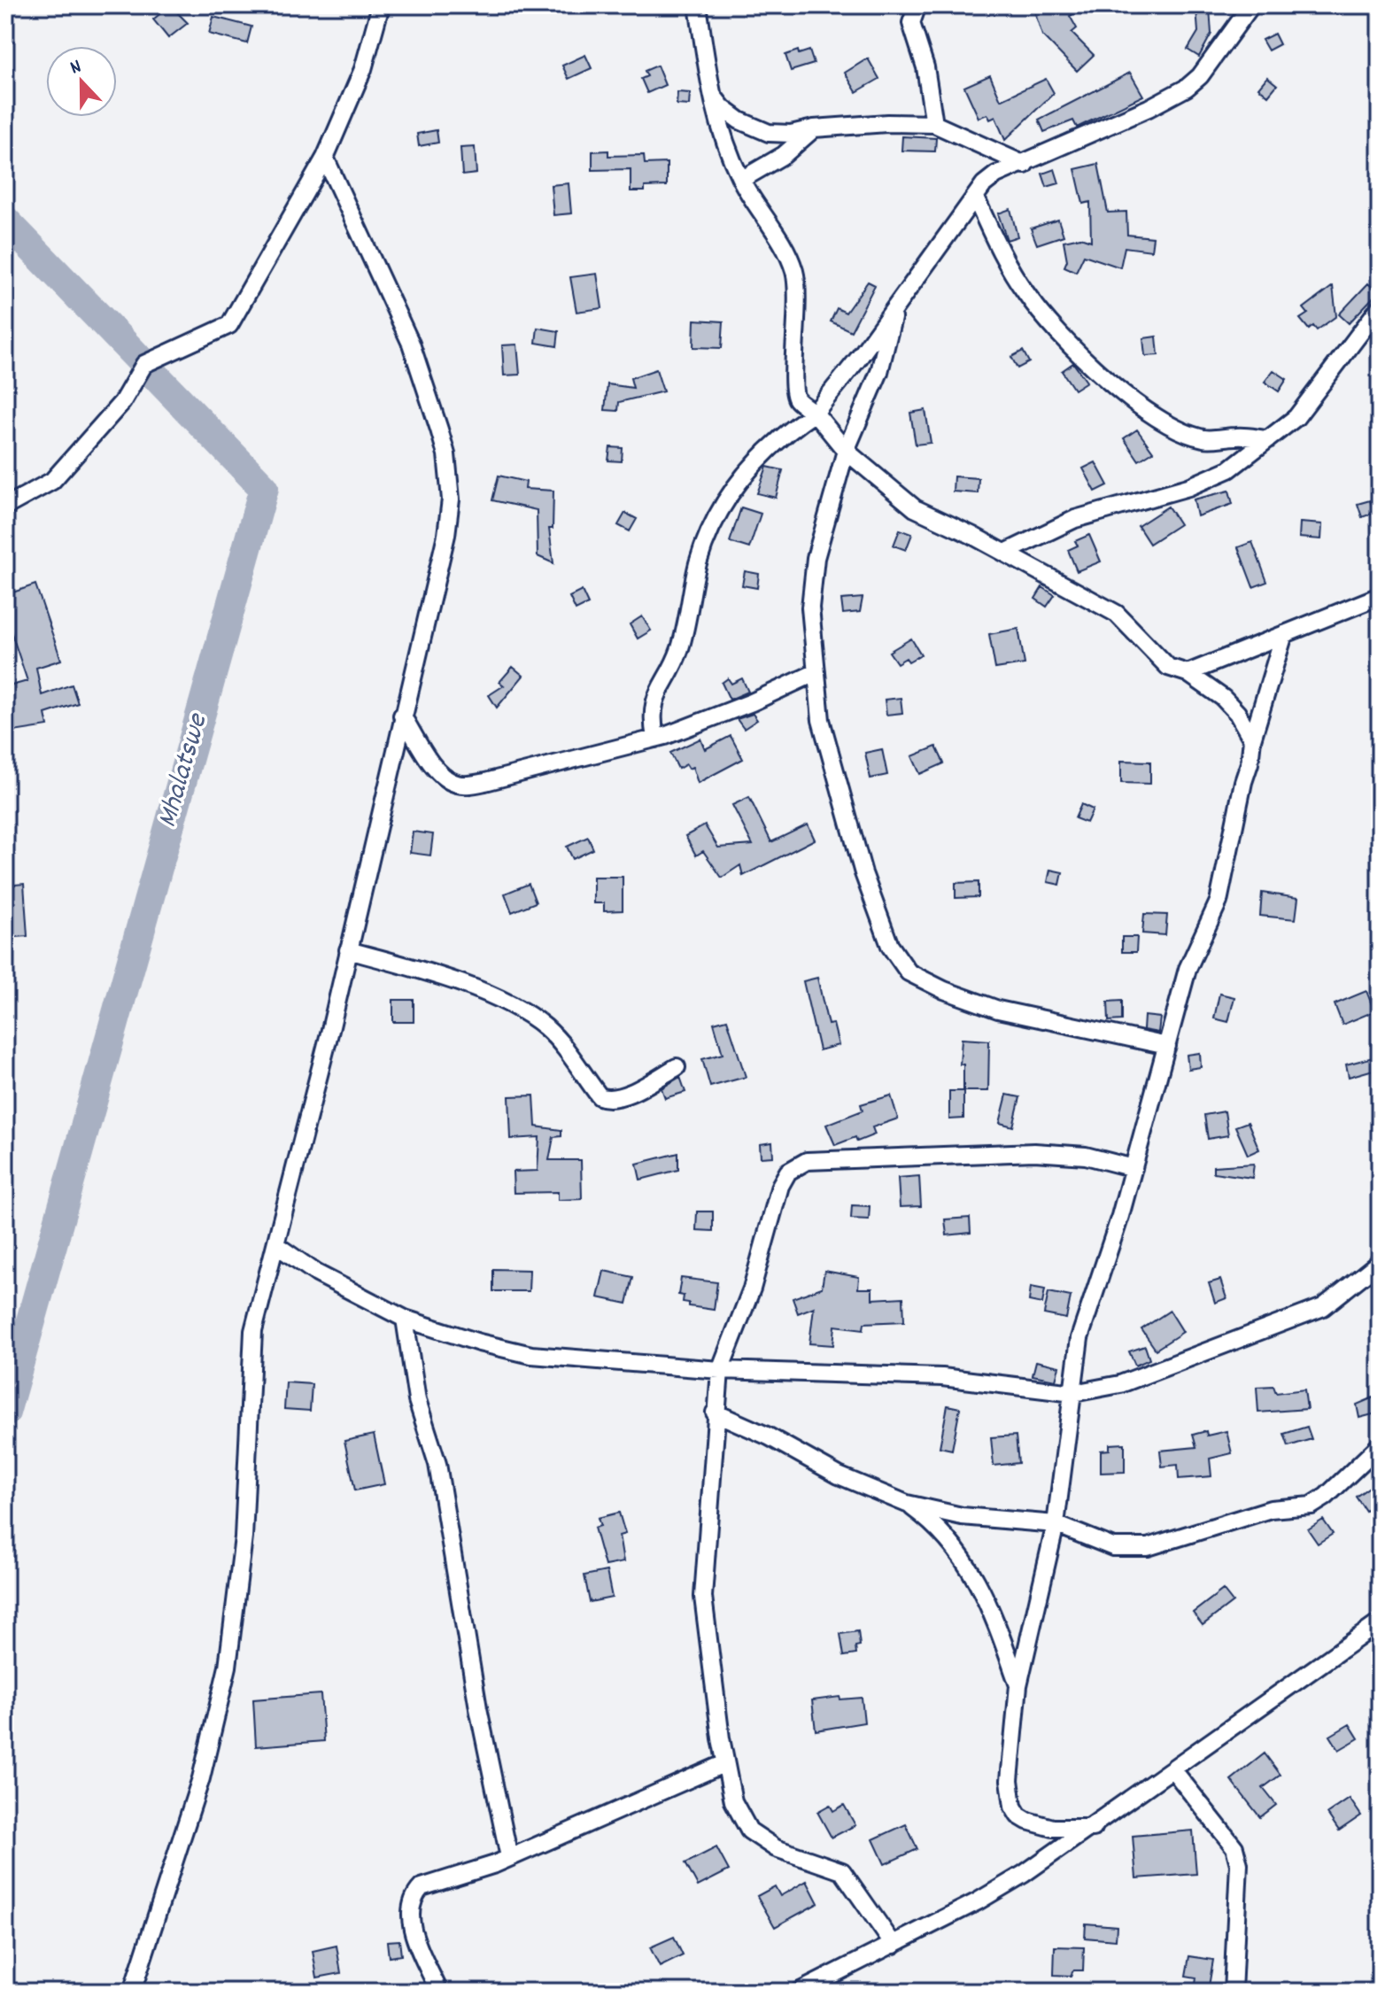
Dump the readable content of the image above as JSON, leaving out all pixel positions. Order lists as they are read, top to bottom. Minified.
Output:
{"water":["Mhalatswe"],"north":"top"}
